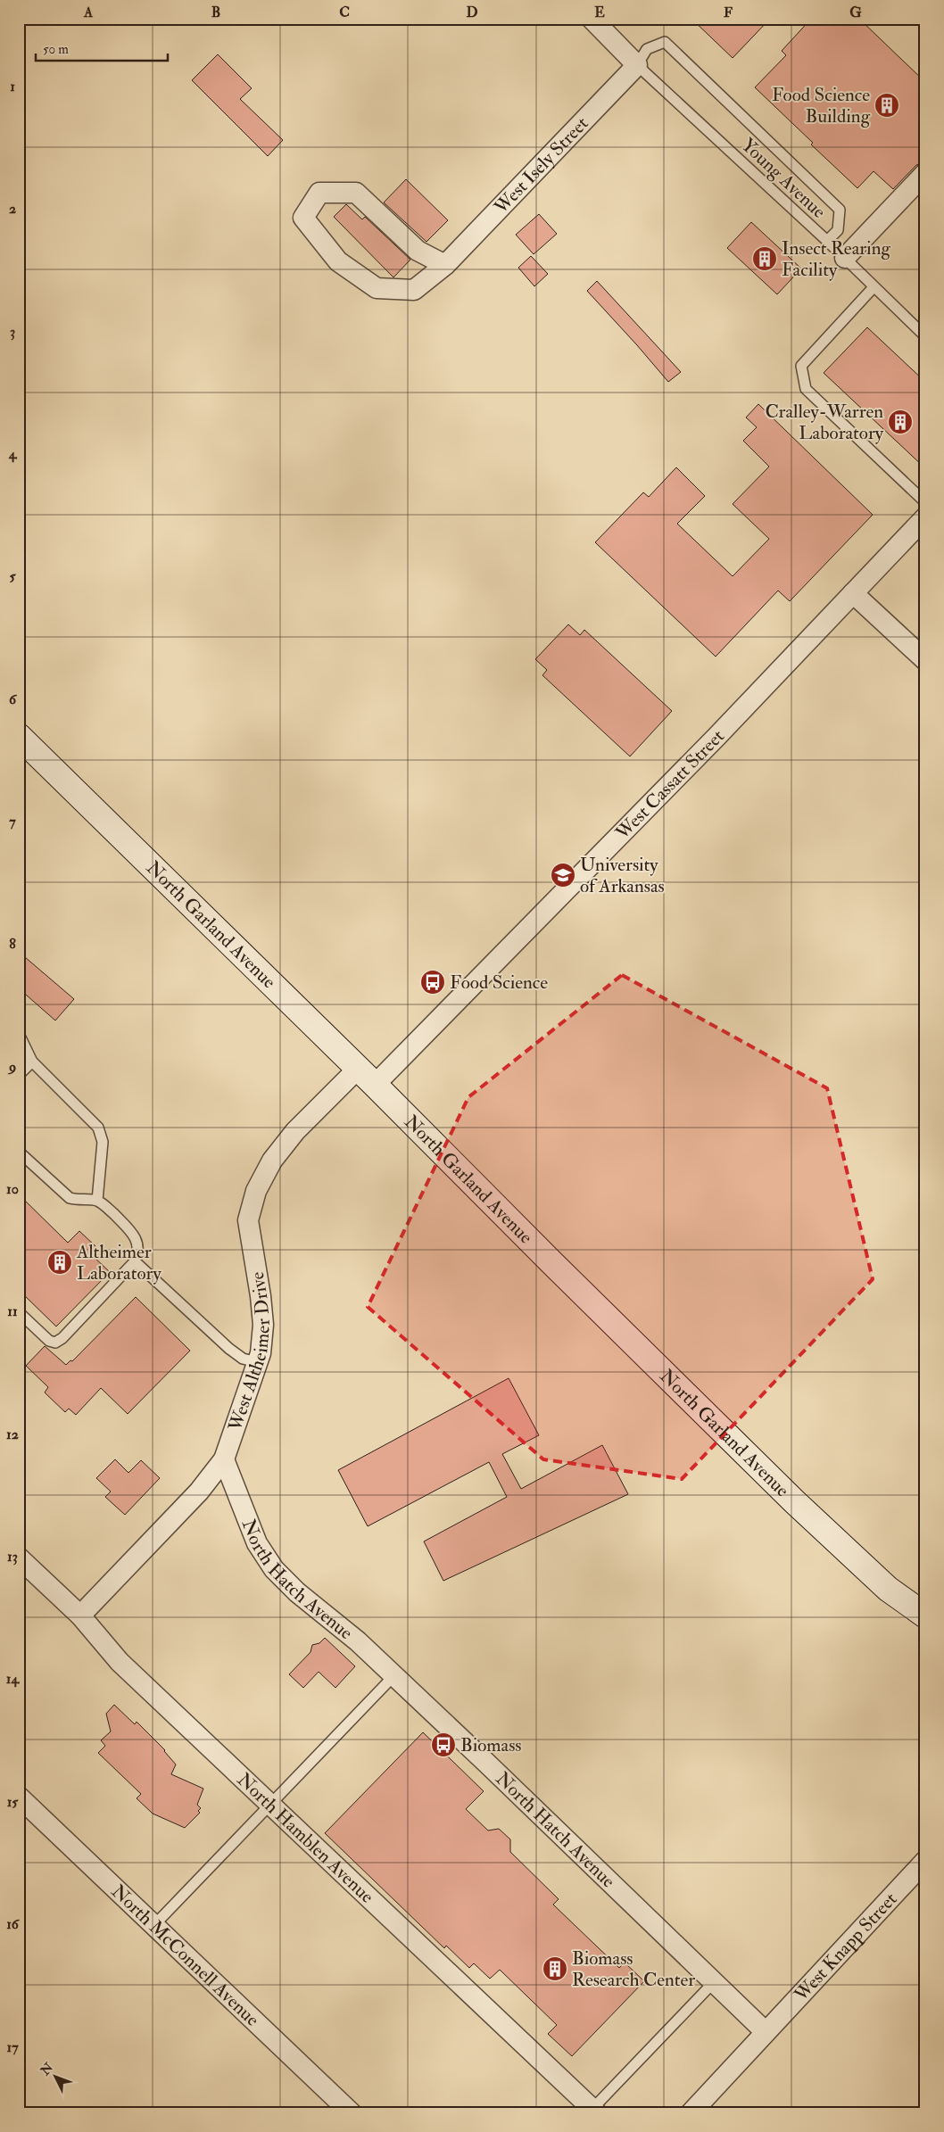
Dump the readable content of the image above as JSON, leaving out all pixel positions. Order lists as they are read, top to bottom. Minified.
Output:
{"streets":{"main road":["North Garland Avenue"],"street":["West Isely Street","West Cassatt Street","West Altheimer Drive","North Hatch Avenue","North Hamblen Avenue","West Knapp Street","North McConnell Avenue"],"lane":["Young Avenue"]},"crossings":[["West Isely Street","Young Avenue"],["West Cassatt Street","North Garland Avenue"],["West Cassatt Street","West Altheimer Drive"],["North Garland Avenue","West Altheimer Drive"],["West Altheimer Drive","North Hatch Avenue"],["West Altheimer Drive","North Hamblen Avenue"],["North Hatch Avenue","West Knapp Street"]],"places":{"building":["Food Science Building","Insect Rearing Facility","Cralley-Warren Laboratory","Altheimer Laboratory","Biomass Research Center"],"school or university":["University of Arkansas"],"bus stop":["Food Science","Biomass"]},"scale_bar":"50 m","north":"top left","grid":{"columns":["A","B","C","D","E","F","G"],"rows":["1","2","3","4","5","6","7","8","9","10","11","12","13","14","15","16","17"]}}
